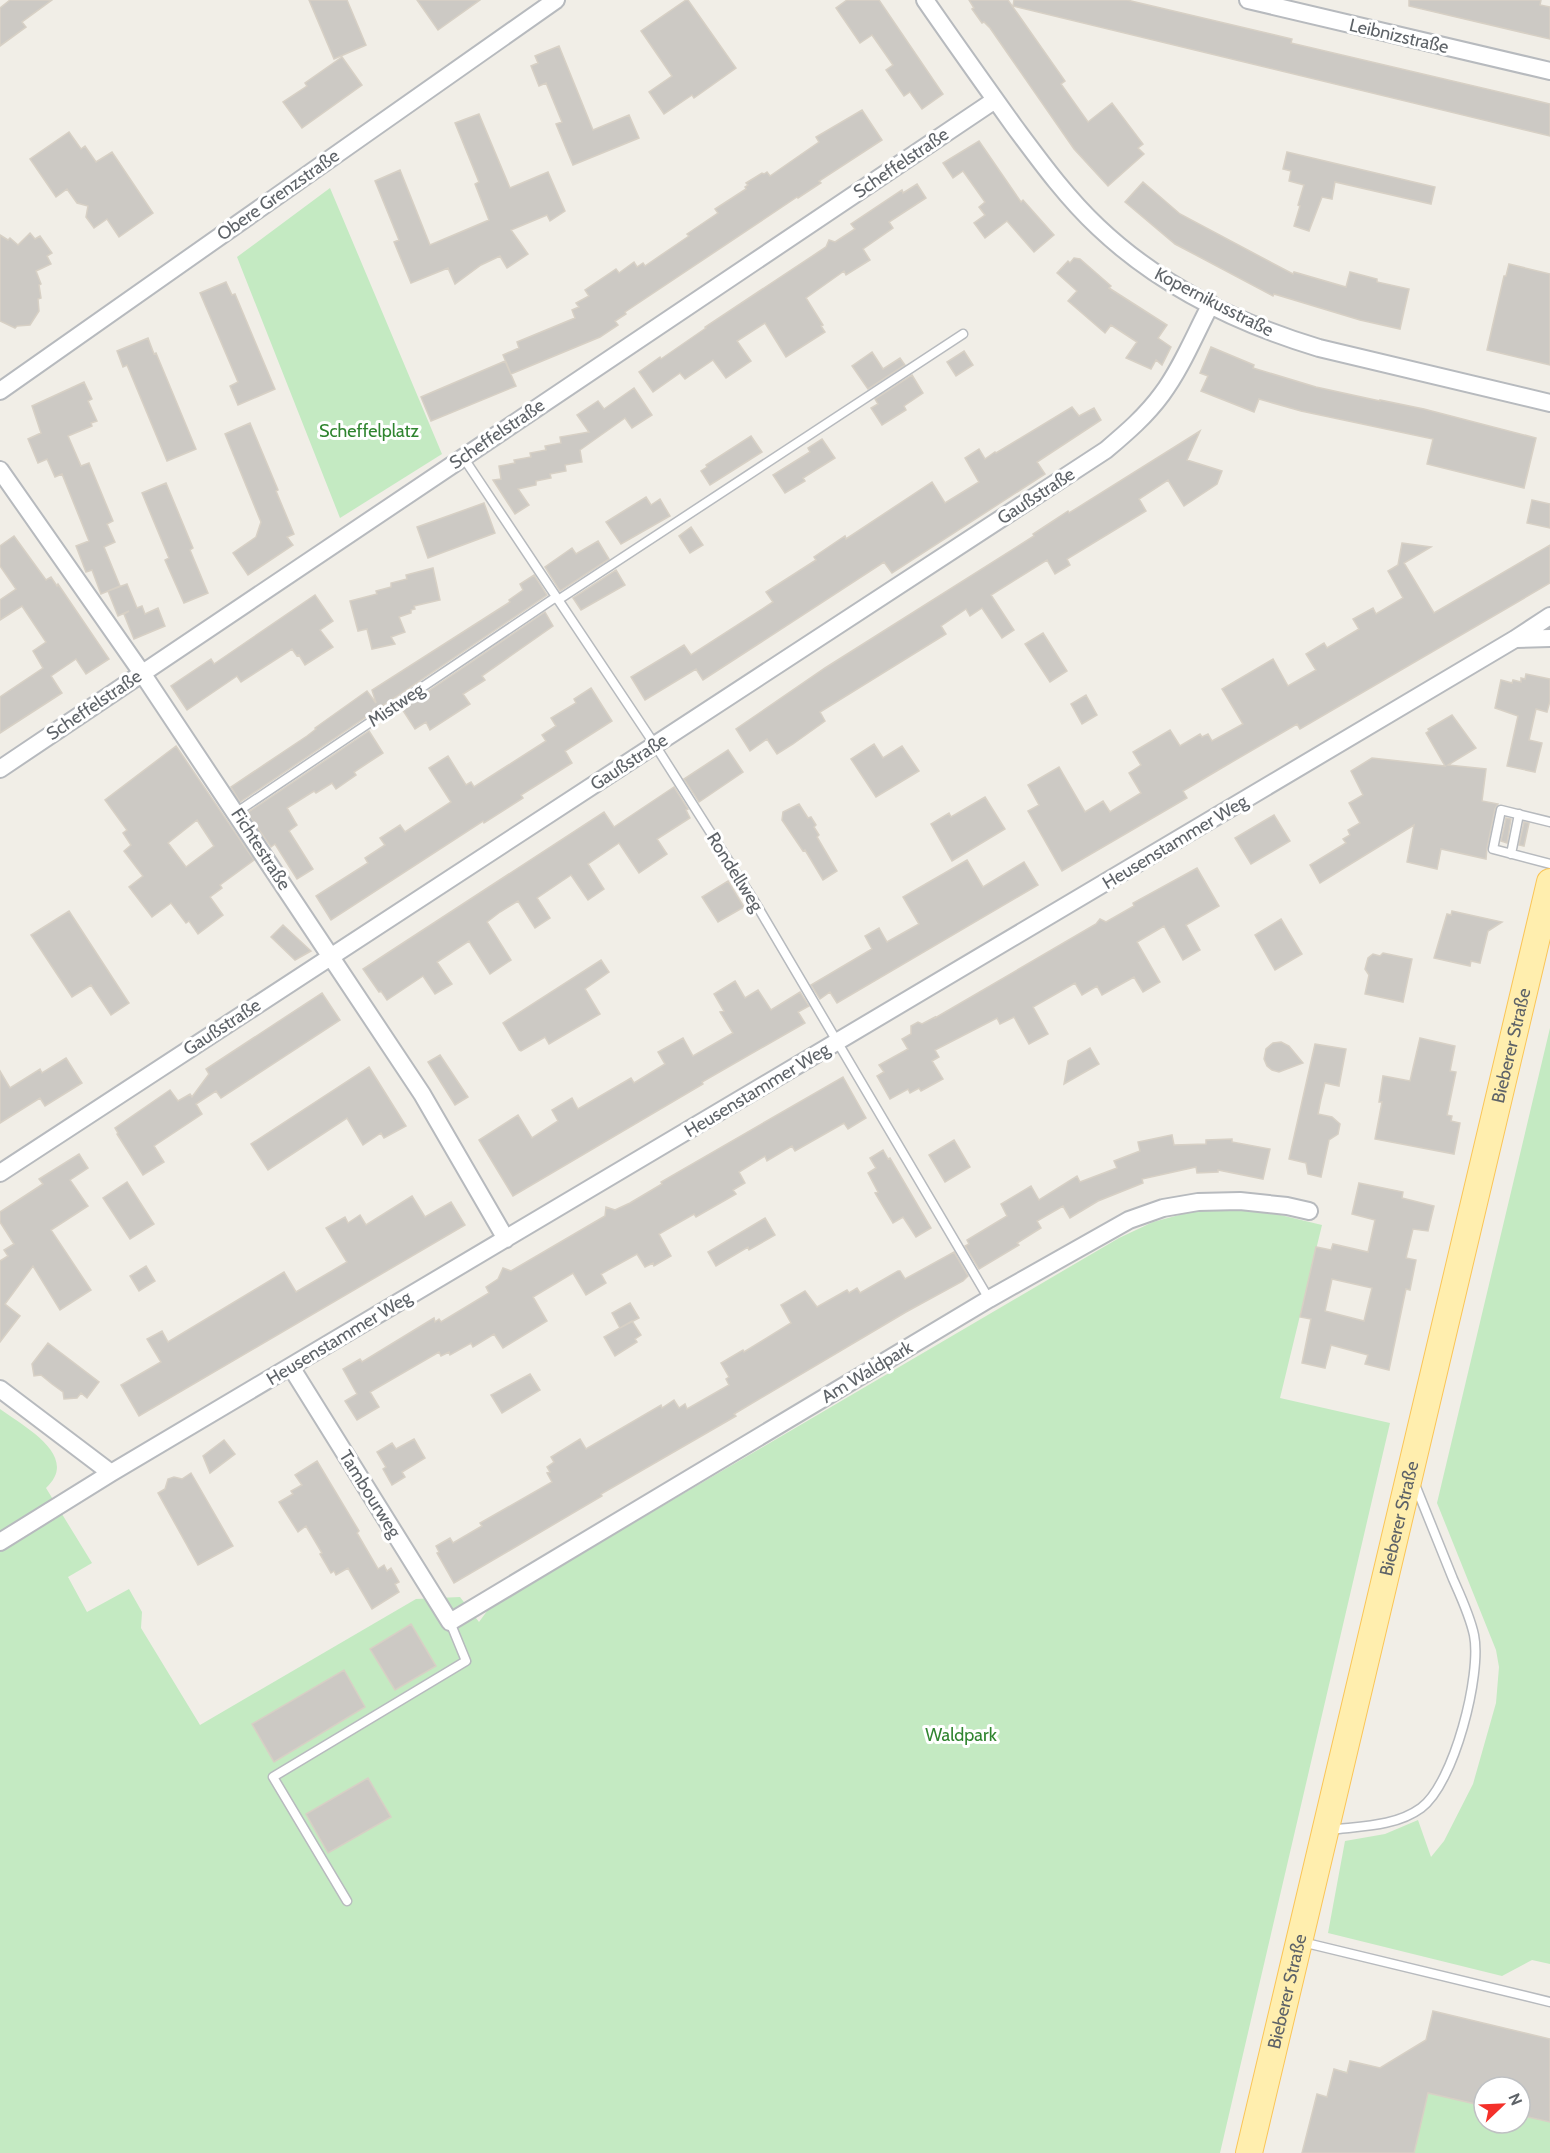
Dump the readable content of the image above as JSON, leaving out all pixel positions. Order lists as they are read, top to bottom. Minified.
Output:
{"streets":{"main road":["Bieberer Straße"],"street":["Leibnizstraße","Scheffelstraße","Obere Grenzstraße","Kopernikusstraße","Gaußstraße","Heusenstammer Weg","Fichtestraße","Am Waldpark","Tambourweg"],"lane":["Mistweg","Rondellweg"]},"crossings":[["Scheffelstraße","Kopernikusstraße"],["Scheffelstraße","Fichtestraße"],["Scheffelstraße","Rondellweg"],["Kopernikusstraße","Gaußstraße"],["Gaußstraße","Fichtestraße"],["Gaußstraße","Rondellweg"],["Mistweg","Fichtestraße"],["Mistweg","Rondellweg"],["Heusenstammer Weg","Fichtestraße"],["Heusenstammer Weg","Rondellweg"],["Heusenstammer Weg","Tambourweg"],["Rondellweg","Am Waldpark"],["Am Waldpark","Tambourweg"]],"parks":["Scheffelplatz","Waldpark"],"north":"top right"}
